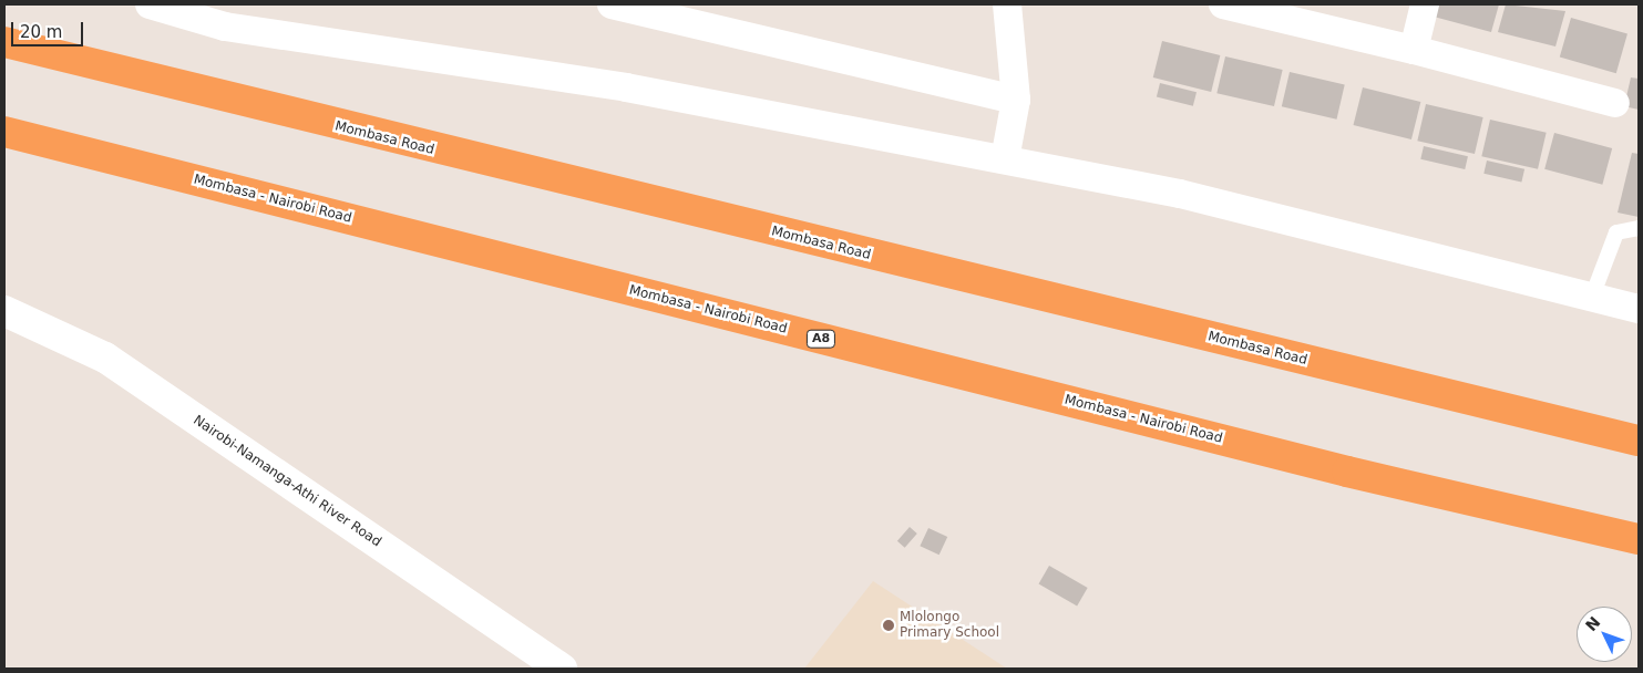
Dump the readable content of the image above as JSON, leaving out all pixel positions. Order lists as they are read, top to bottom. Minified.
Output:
{"streets":{"highway":["Mombasa Road","Mombasa - Nairobi Road","A8"],"street":["Nairobi-Namanga-Athi River Road"]},"places":["Mlolongo Primary School"],"scale_bar":"20 m","north":"top left"}
